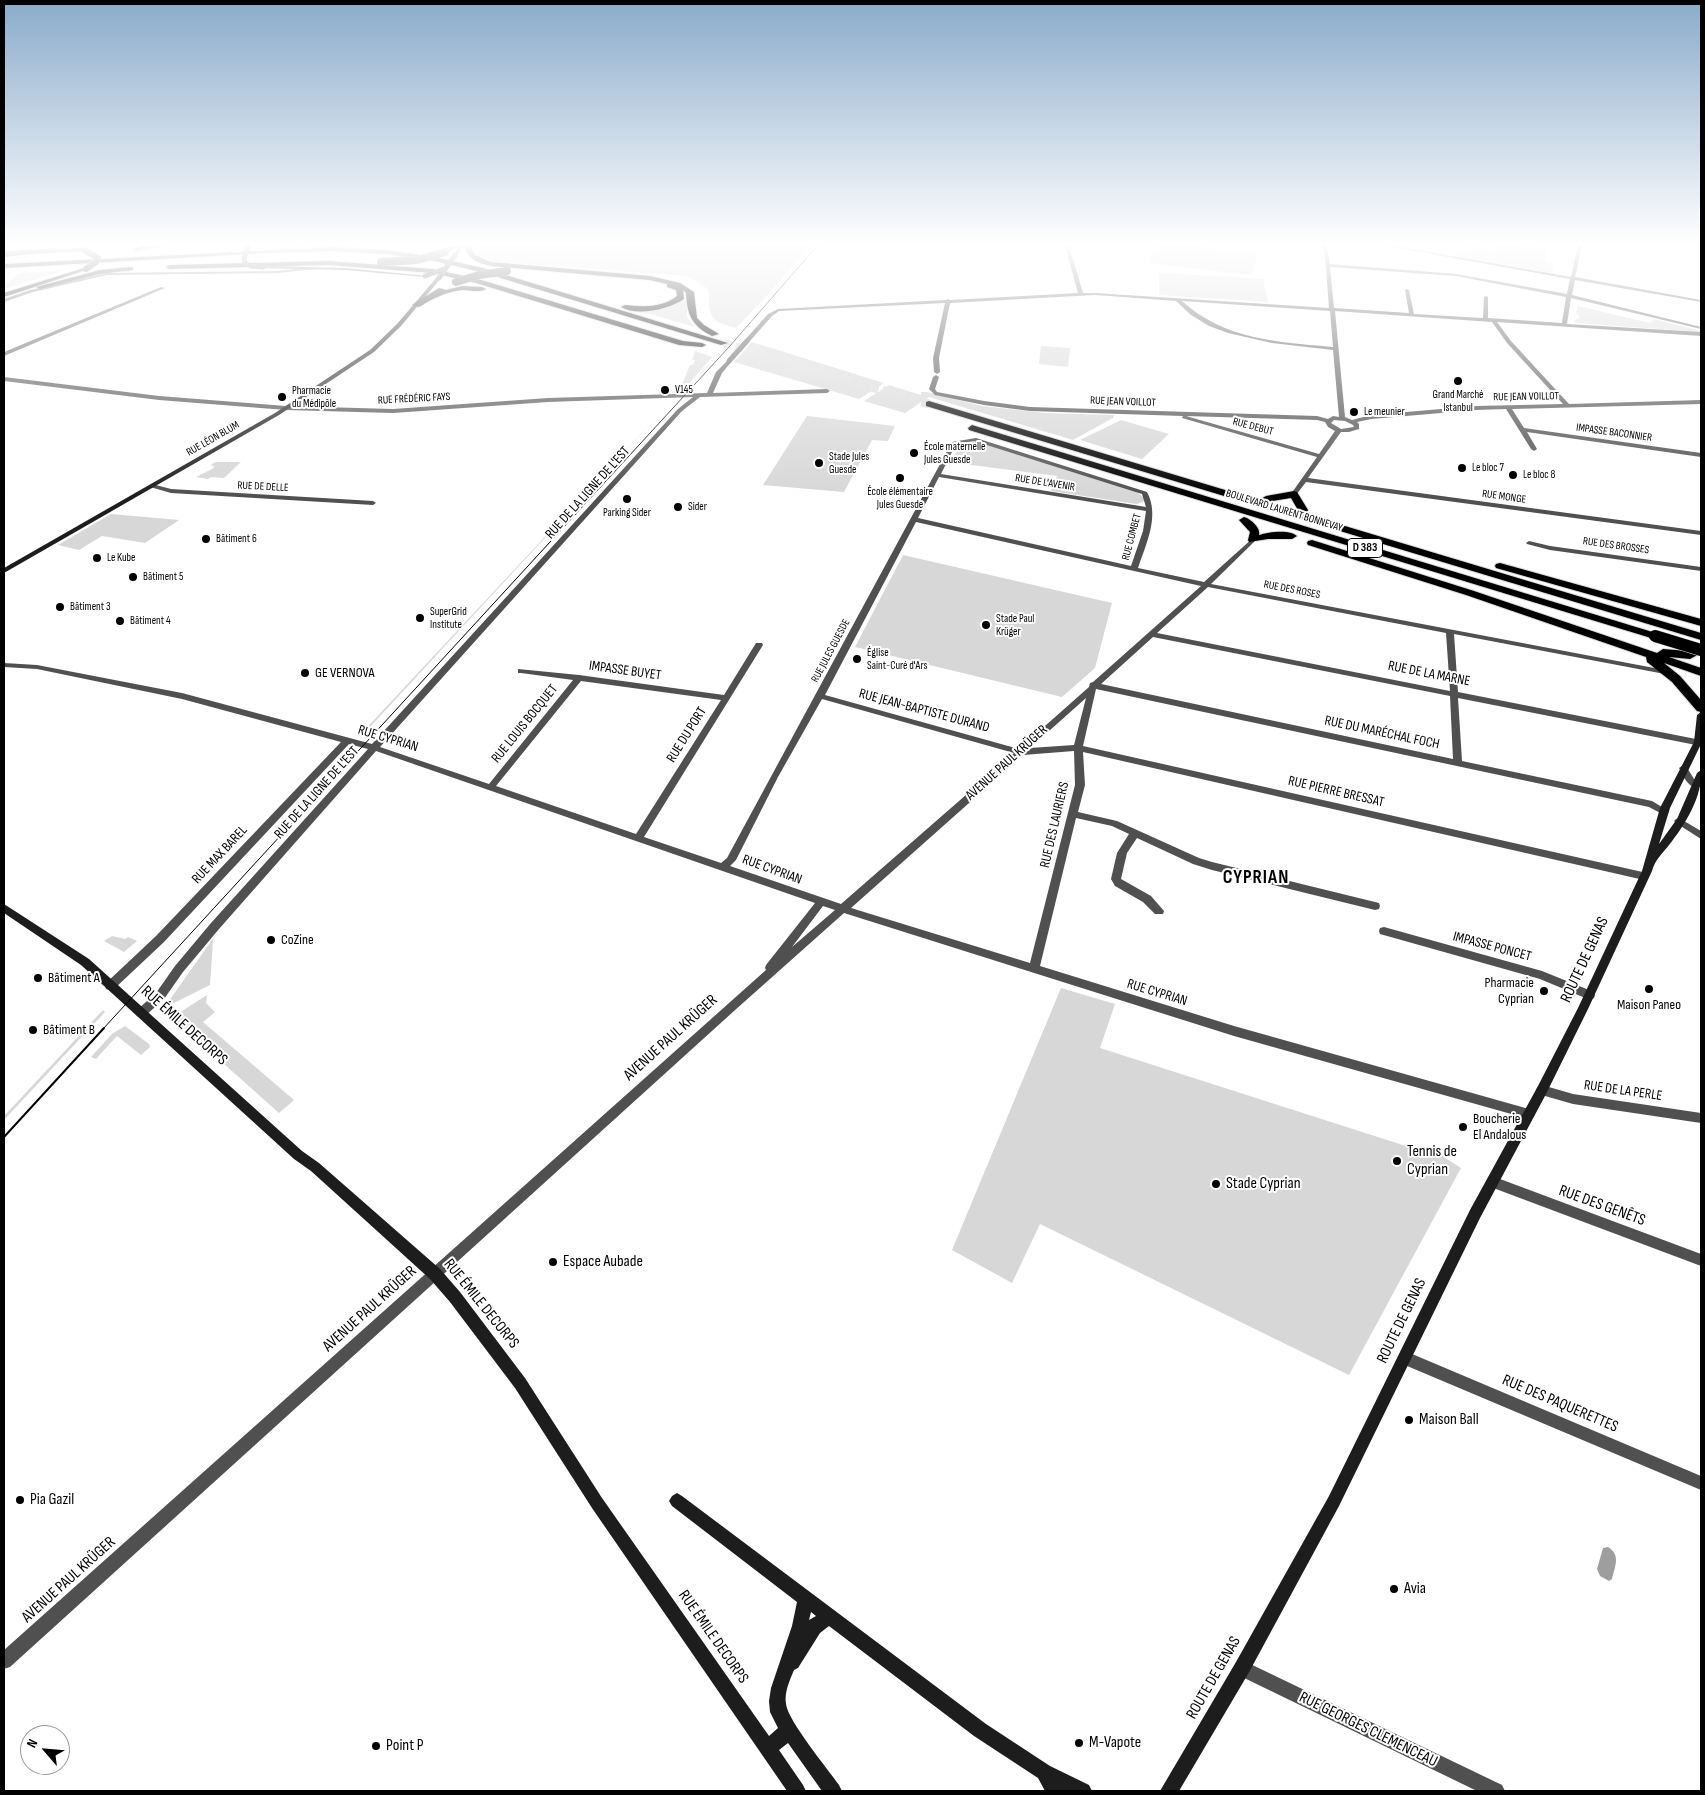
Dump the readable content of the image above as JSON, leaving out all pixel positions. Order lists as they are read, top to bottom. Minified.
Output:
{"streets":{"highway":["BOULEVARD LAURENT BONNEVAY","D 383"],"main road":["RUE LÉON BLUM","ROUTE DE GENAS","RUE ÉMILE DECORPS"],"street":["RUE JEAN VOILLOT","RUE FRÉDÉRIC FAYS","RUE DEBUT","IMPASSE BACONNIER","RUE DE L'AVENIR","RUE DE DELLE","RUE DE LA LIGNE DE L'EST","RUE MONGE","RUE COMBET","RUE DES BROSSES","RUE DES ROSES","RUE JULES GUESDE","IMPASSE BUYET","RUE DE LA MARNE","RUE JEAN-BAPTISTE DURAND","RUE LOUIS BOCQUET","RUE DU MARÉCHAL FOCH","RUE DU PORT","RUE CYPRIAN","AVENUE PAUL KRÜGER","RUE PIERRE BRESSAT","RUE DES LAURIERS","RUE MAX BAREL","IMPASSE PONCET","RUE DE LA PERLE","RUE DES GENÊTS","RUE DES PAQUERETTES","RUE GEORGES CLEMENCEAU"]},"crossings":[["RUE JEAN VOILLOT","RUE DEBUT"],["RUE FRÉDÉRIC FAYS","RUE LÉON BLUM"],["RUE FRÉDÉRIC FAYS","RUE DE LA LIGNE DE L'EST"],["RUE LÉON BLUM","RUE DE DELLE"],["RUE DE L'AVENIR","RUE COMBET"],["RUE DE L'AVENIR","RUE JULES GUESDE"],["RUE DE LA LIGNE DE L'EST","RUE CYPRIAN"],["RUE DE LA LIGNE DE L'EST","RUE ÉMILE DECORPS"],["RUE COMBET","RUE DES ROSES"],["RUE COMBET","RUE JULES GUESDE"],["RUE DES ROSES","RUE JULES GUESDE"],["RUE DES ROSES","AVENUE PAUL KRÜGER"],["RUE JULES GUESDE","RUE JEAN-BAPTISTE DURAND"],["RUE JULES GUESDE","RUE CYPRIAN"],["IMPASSE BUYET","RUE LOUIS BOCQUET"],["IMPASSE BUYET","RUE DU PORT"],["RUE DE LA MARNE","AVENUE PAUL KRÜGER"],["RUE DE LA MARNE","ROUTE DE GENAS"],["RUE JEAN-BAPTISTE DURAND","AVENUE PAUL KRÜGER"],["RUE JEAN-BAPTISTE DURAND","RUE PIERRE BRESSAT"],["RUE LOUIS BOCQUET","RUE CYPRIAN"],["RUE DU MARÉCHAL FOCH","AVENUE PAUL KRÜGER"],["RUE DU MARÉCHAL FOCH","RUE DES LAURIERS"],["RUE DU MARÉCHAL FOCH","ROUTE DE GENAS"],["RUE DU PORT","RUE CYPRIAN"],["RUE CYPRIAN","AVENUE PAUL KRÜGER"],["RUE CYPRIAN","RUE DES LAURIERS"],["RUE CYPRIAN","RUE MAX BAREL"],["RUE CYPRIAN","ROUTE DE GENAS"],["AVENUE PAUL KRÜGER","RUE PIERRE BRESSAT"],["AVENUE PAUL KRÜGER","RUE DES LAURIERS"],["AVENUE PAUL KRÜGER","RUE ÉMILE DECORPS"],["RUE PIERRE BRESSAT","RUE DES LAURIERS"],["RUE PIERRE BRESSAT","ROUTE DE GENAS"],["RUE MAX BAREL","RUE ÉMILE DECORPS"],["IMPASSE PONCET","ROUTE DE GENAS"],["ROUTE DE GENAS","RUE DE LA PERLE"],["ROUTE DE GENAS","RUE DES GENÊTS"],["ROUTE DE GENAS","RUE DES PAQUERETTES"],["ROUTE DE GENAS","RUE GEORGES CLEMENCEAU"]],"districts":["CYPRIAN"],"places":["Grand Marché Istanbul","V145","Pharmacie du Médipôle","Le meunier","École maternelle Jules Guesde","Stade Jules Guesde","Le bloc 7","Le bloc 8","École élémentaire Jules Guesde","Parking Sider","Sider","Bâtiment 6","Le Kube","Bâtiment 5","Bâtiment 3","SuperGrid Institute","Bâtiment 4","Stade Paul Krüger","Église Saint-Curé d'Ars","GE VERNOVA","CoZine","Bâtiment A","Maison Paneo","Pharmacie Cyprian","Bâtiment B","Boucherie El Andalous","Tennis de Cyprian","Stade Cyprian","Espace Aubade","Maison Ball","Pia Gazil","Avia","M-Vapote","Point P"],"north":"top left"}
